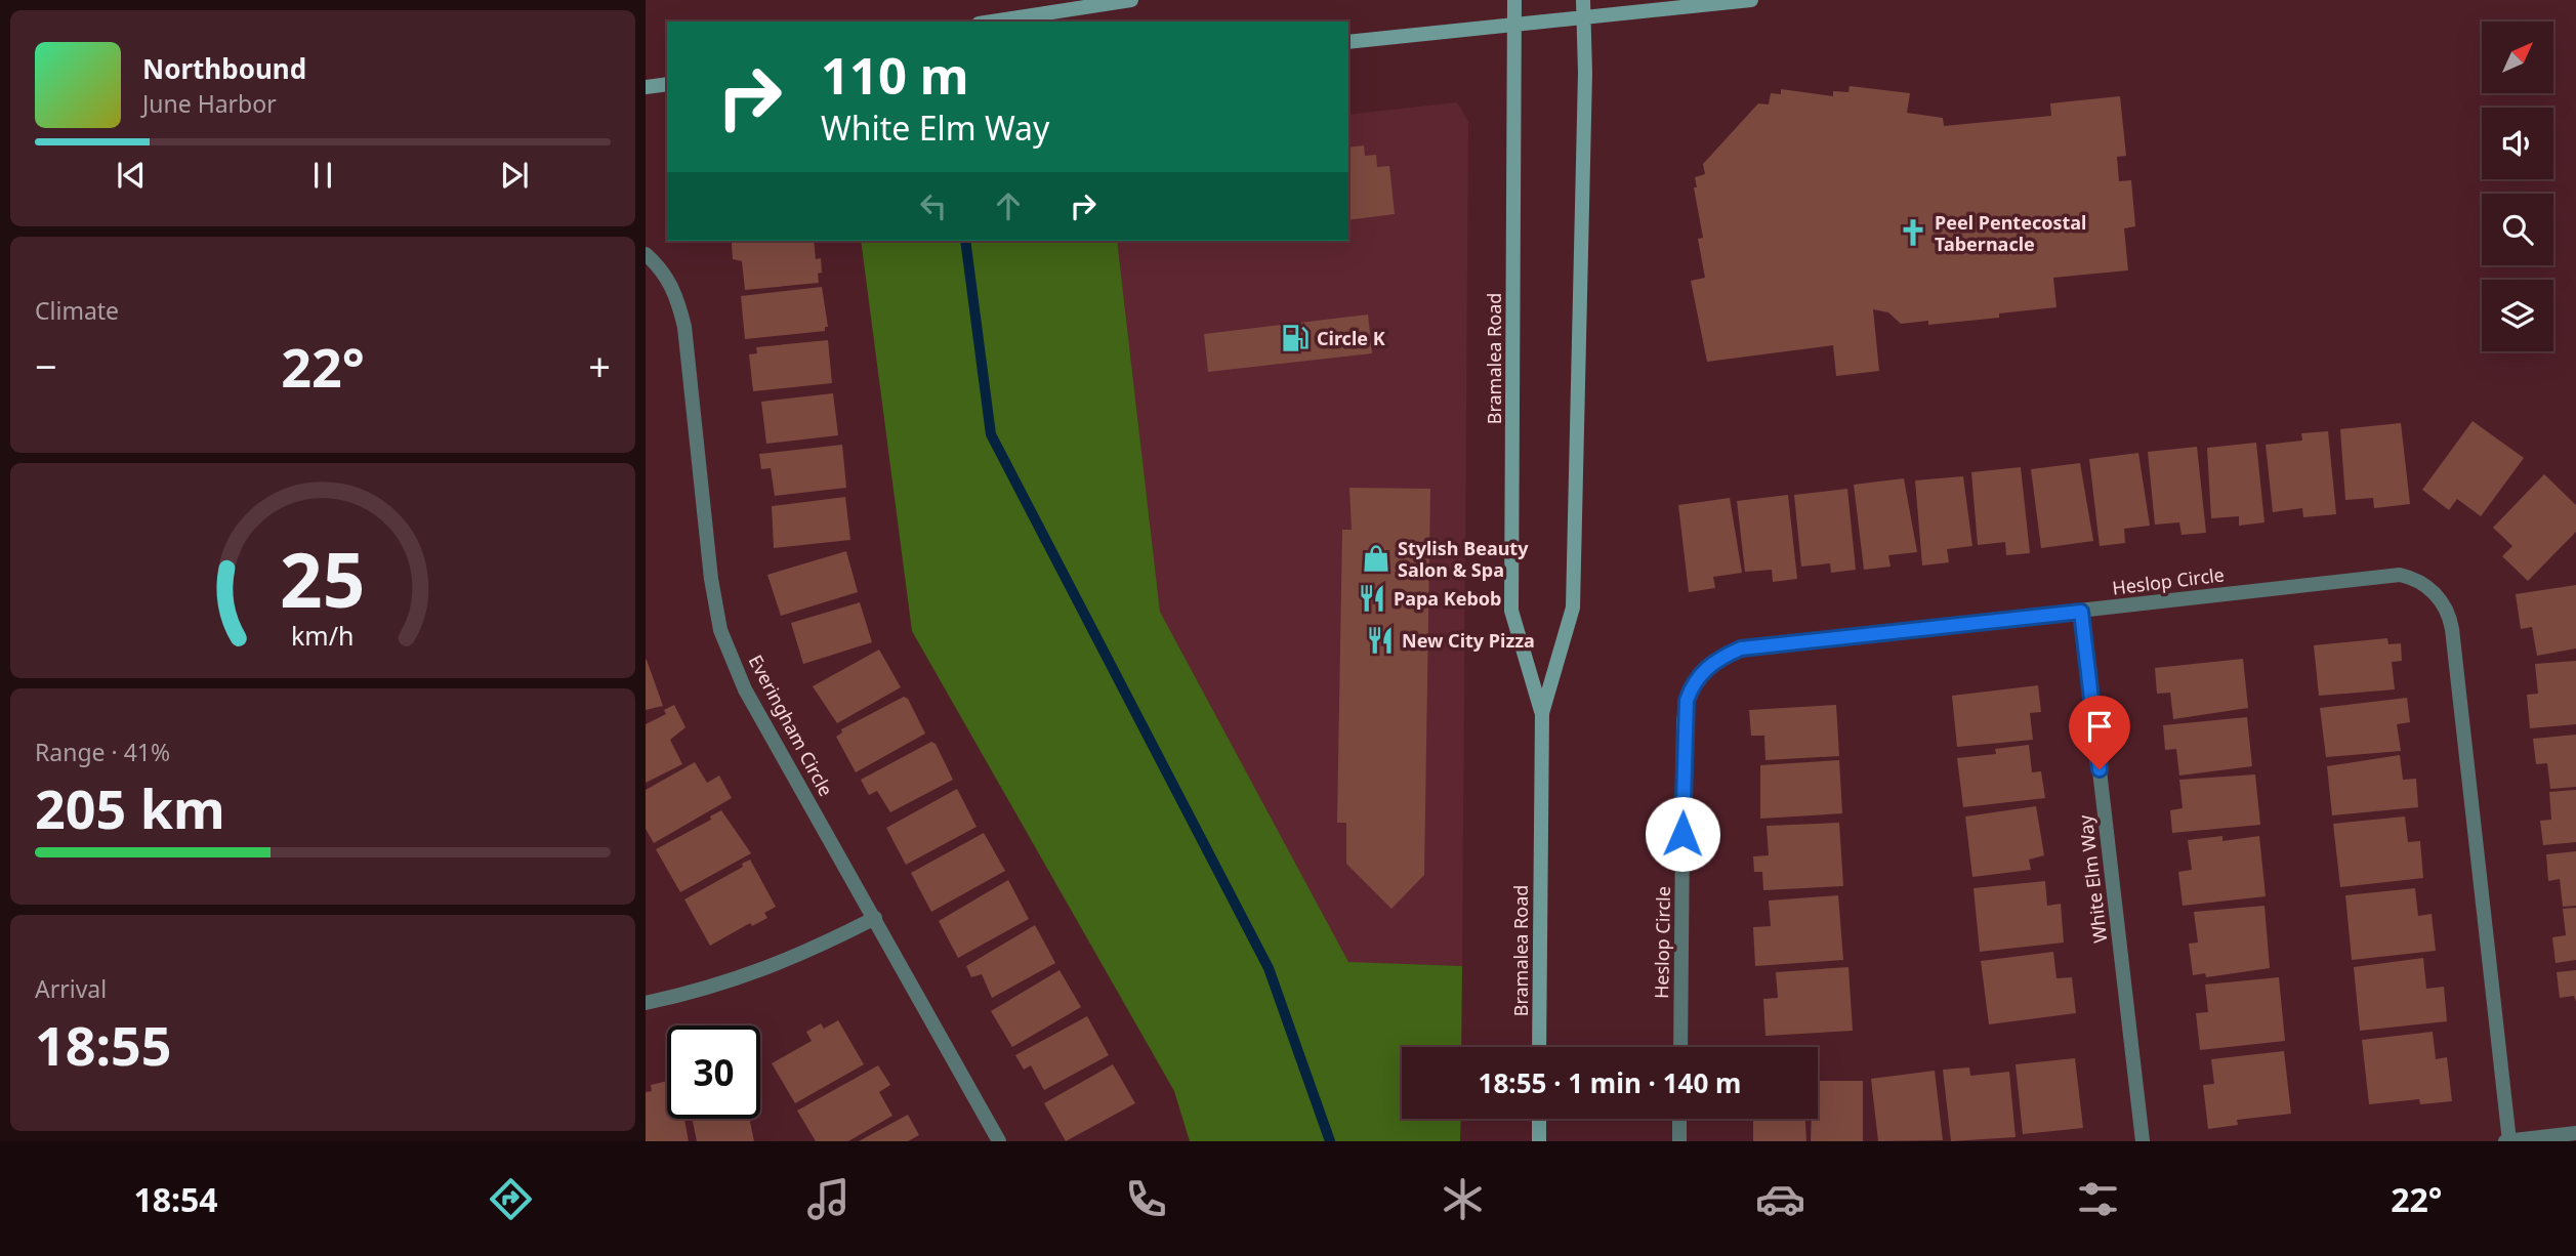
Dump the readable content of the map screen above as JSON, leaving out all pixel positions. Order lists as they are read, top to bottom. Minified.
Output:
{"streets":{"main road":["Bramalea Road"],"street":["Heslop Circle","Everingham Circle","White Elm Way"]},"crossings":[["Heslop Circle","White Elm Way"]],"places":{"church":["Peel Pentecostal Tabernacle"],"fuel station":["Circle K"],"shop":["Stylish Beauty Salon & Spa"],"restaurant":["Papa Kebob","New City Pizza"]},"north":"top right","page":{"turn":["110 m","White Elm Way"],"song":["Northbound","June Harbor"],"tile":["Climate",["Range · 41%","205 km"],["Arrival","18:55"]],"heat":["−","22°","+"],"limit":"30","trip":"18:55 · 1 min · 140 m","tabs":["18:54","22°"],"gauge":["25","km/h"]}}
